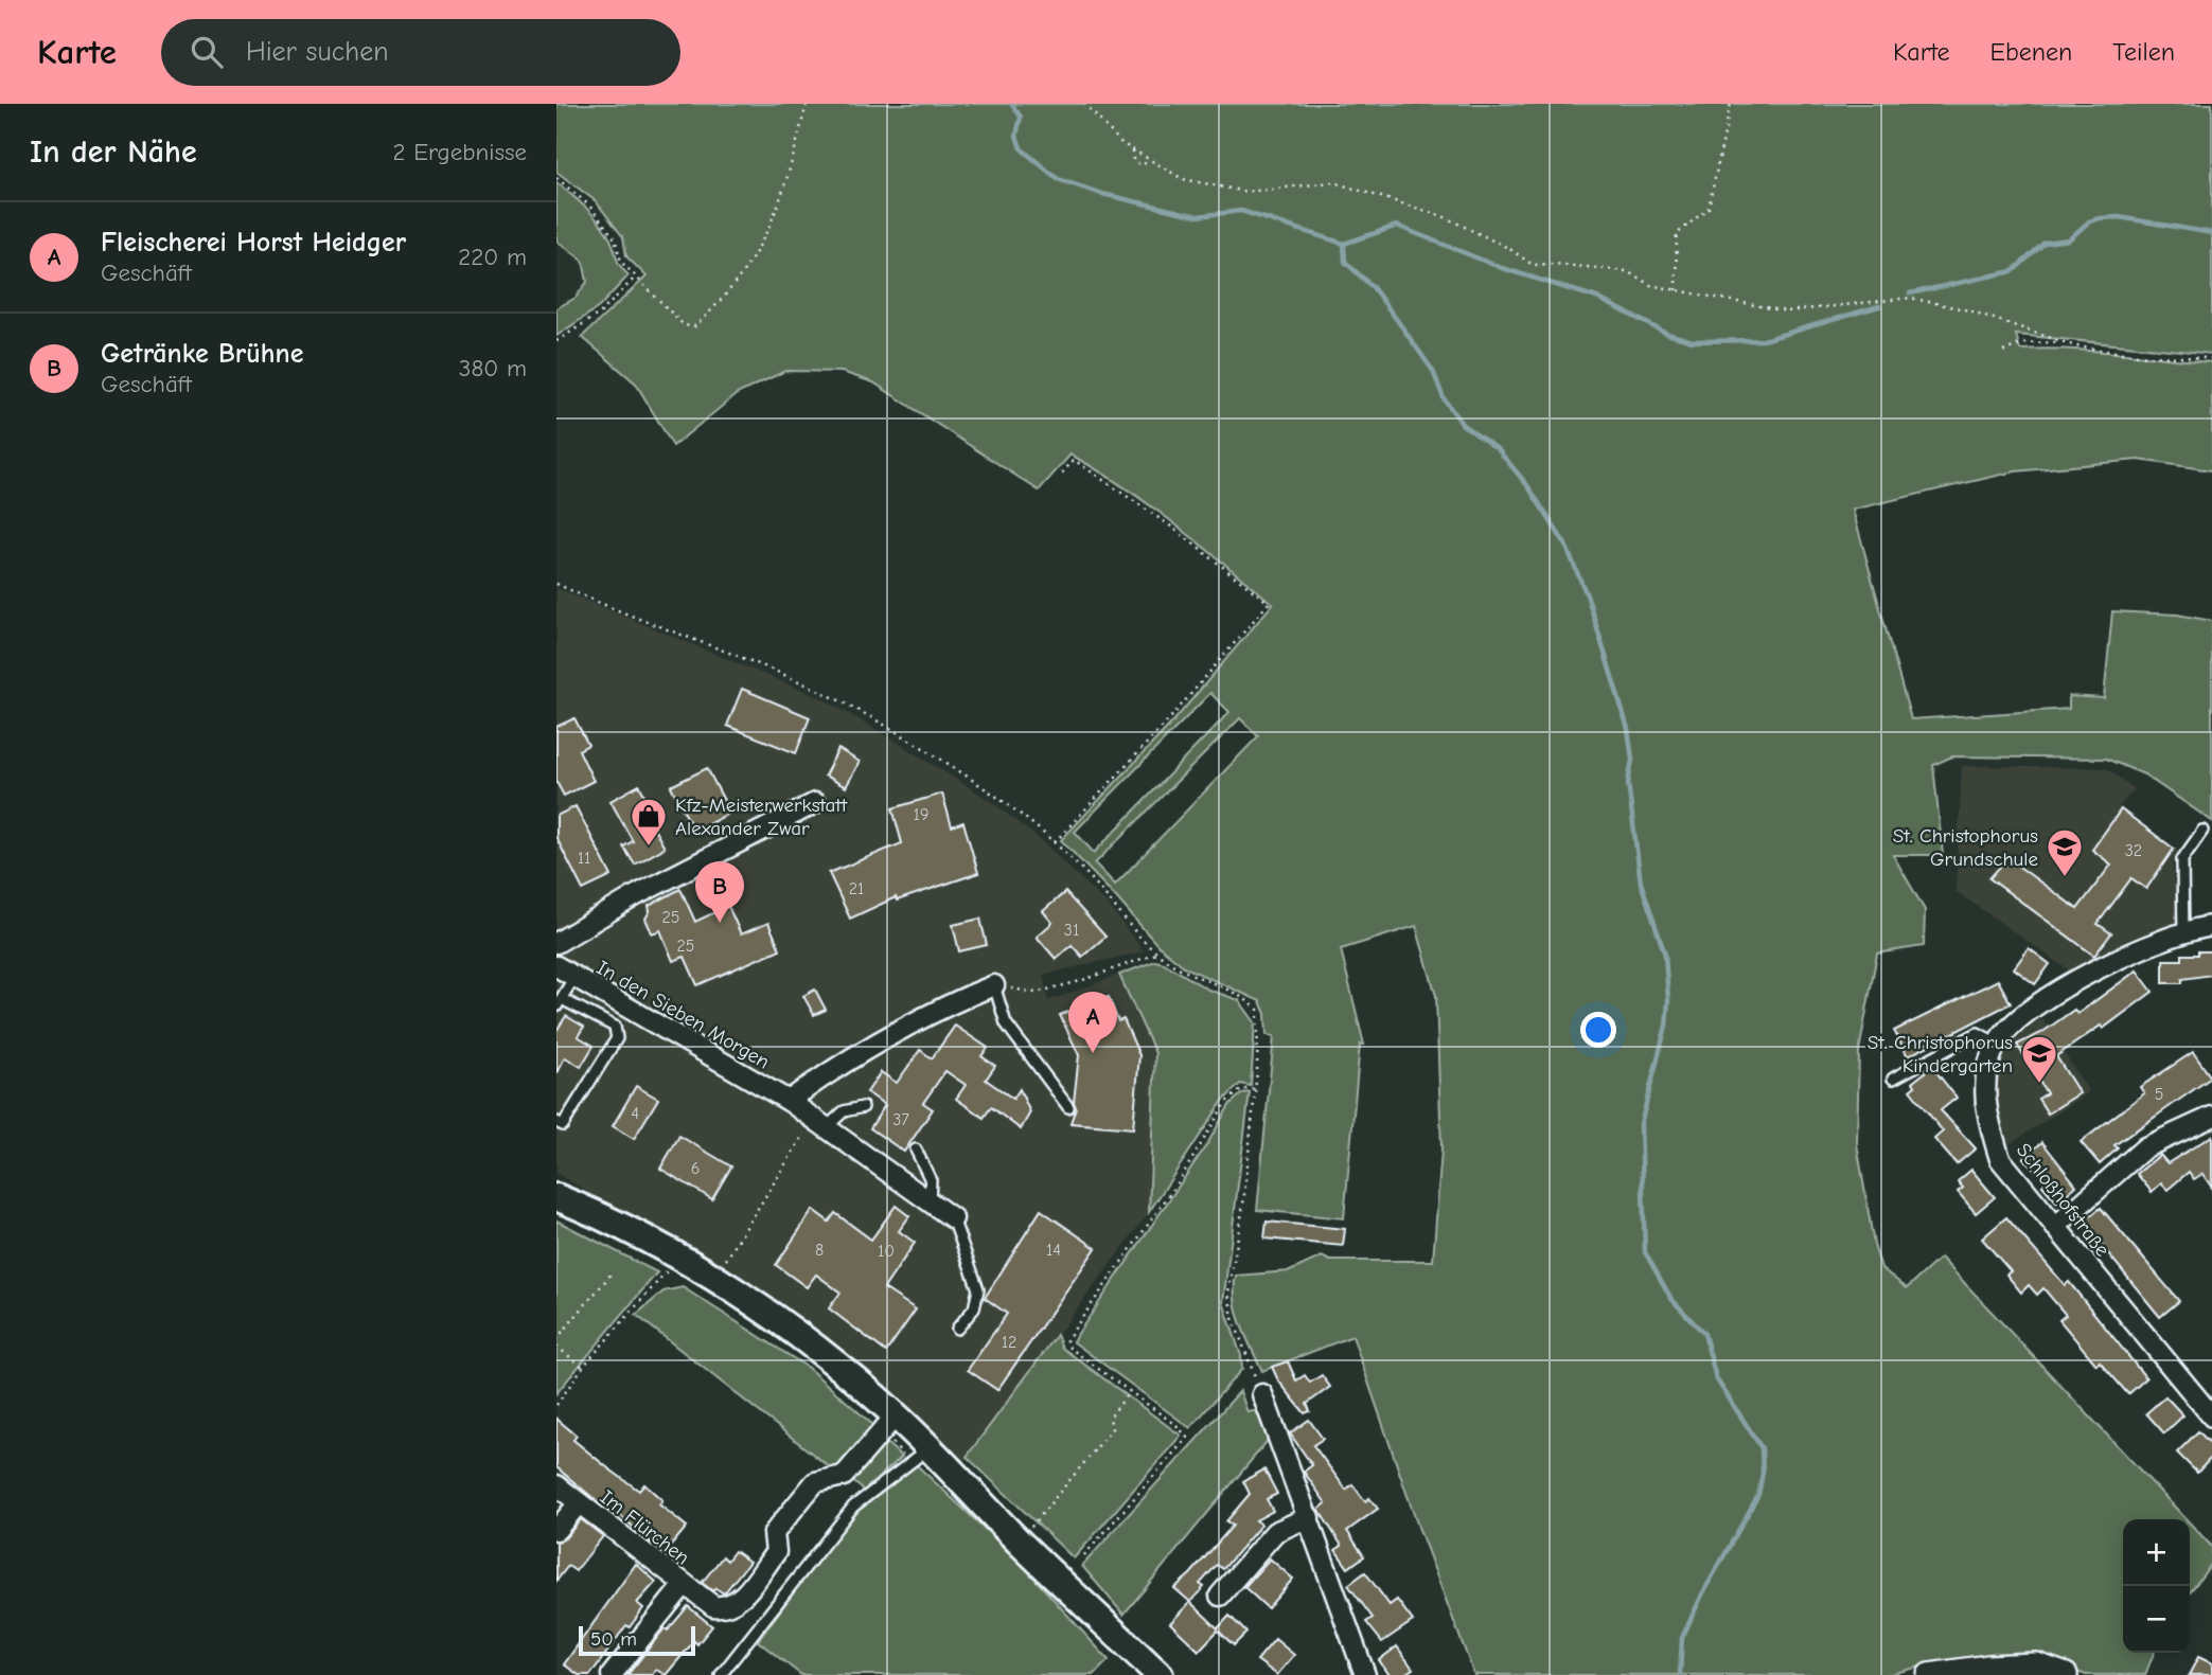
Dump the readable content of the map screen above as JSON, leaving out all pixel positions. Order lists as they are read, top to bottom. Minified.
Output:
{"streets":{"street":["In den Sieben Morgen","Schloßhofstraße","Im Flürchen"]},"places":{"shop":["Kfz-Meisterwerkstatt Alexander Zwar"],"school or university":["St. Christophorus Grundschule","St. Christophorus Kindergarten"]},"house_numbers":["19","32","11","21","25","31","25","5","4","37","6","8","14","10","12"],"scale_bar":"50 m","page":{"header":"Karte","search":"Hier suchen","nav":["Karte","Ebenen","Teilen"],"heading":["In der Nähe","2 Ergebnisse"],"list":[{"mark":"A","name":"Fleischerei Horst Heidger","note":"Geschäft","value":"220 m"},{"mark":"B","name":"Getränke Brühne","note":"Geschäft","value":"380 m"}],"pins":["B","A"],"map_buttons":["+","−"],"scale":"50 m"}}
